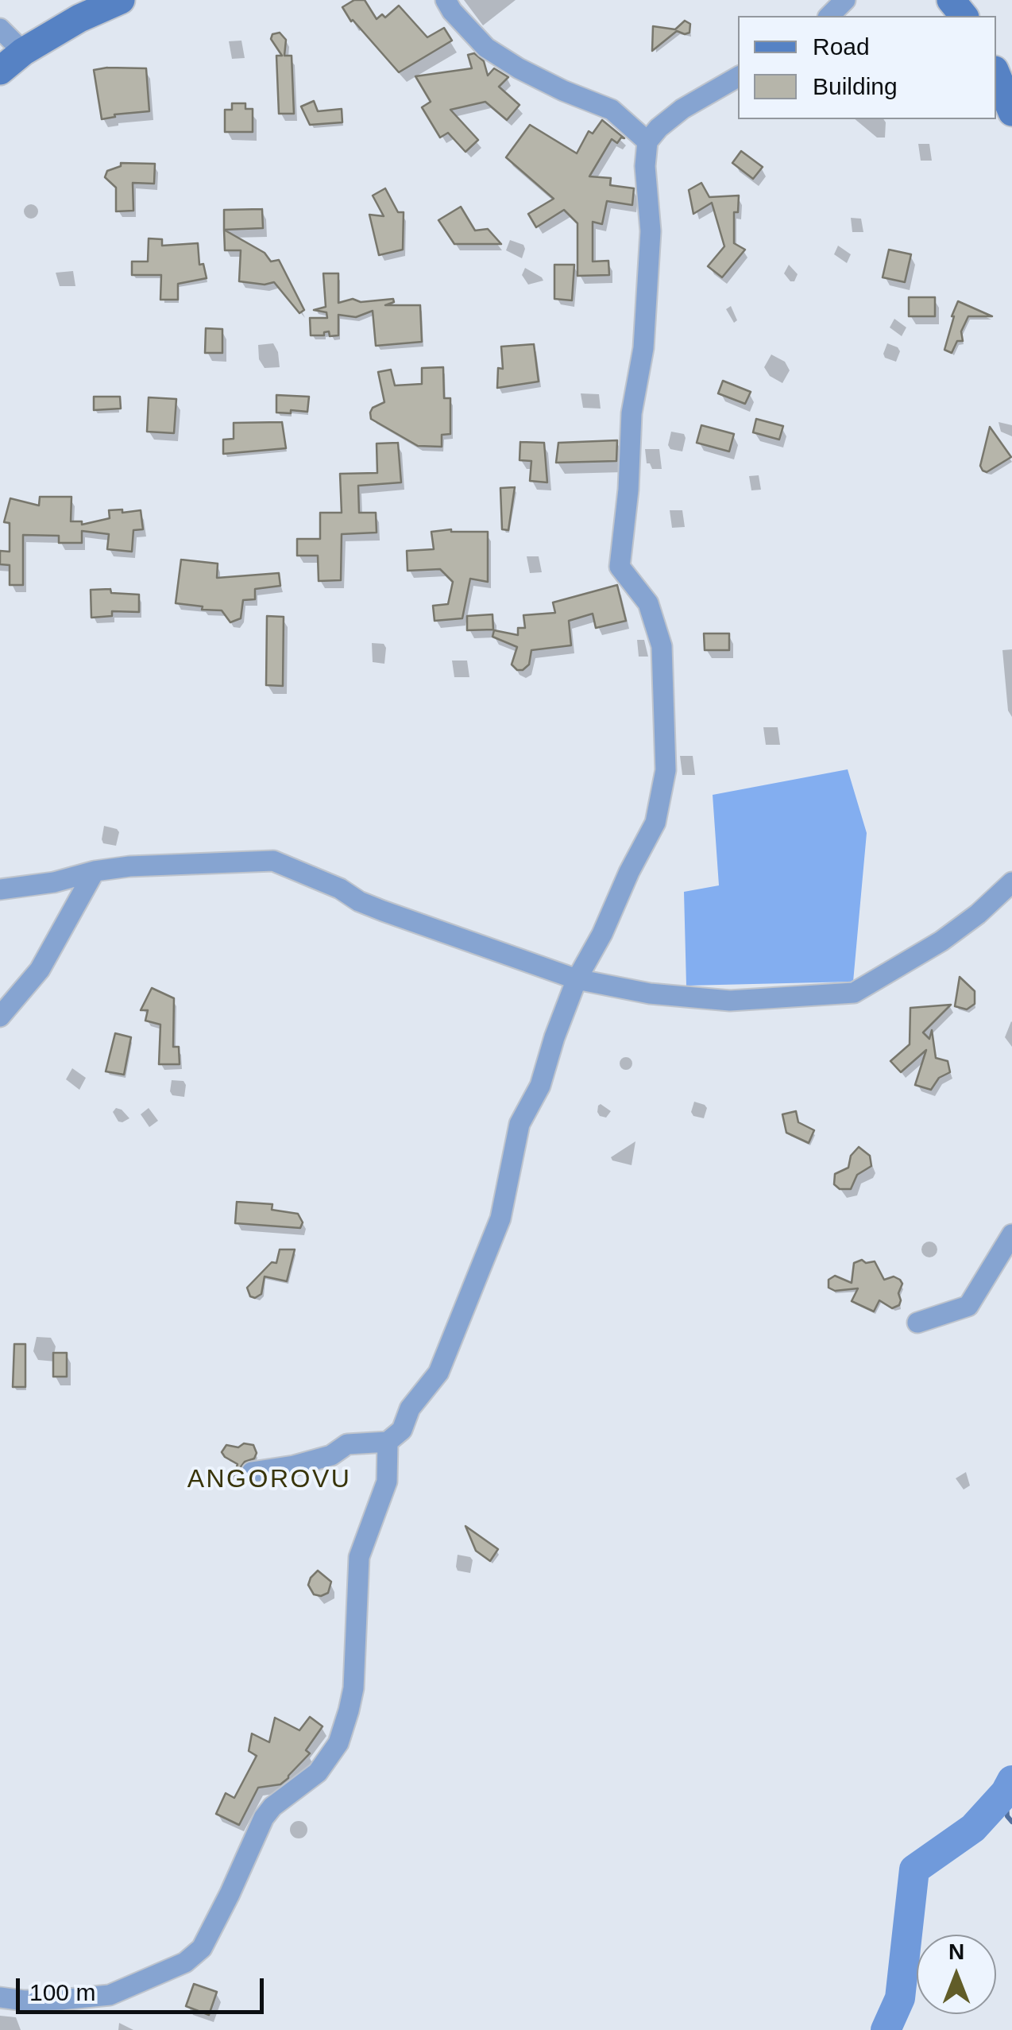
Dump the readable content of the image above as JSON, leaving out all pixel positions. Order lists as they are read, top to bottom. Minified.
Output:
{"districts":["ANGOROVU"],"legend":["Road","Building"],"scale_bar":"100 m","north":"top"}
